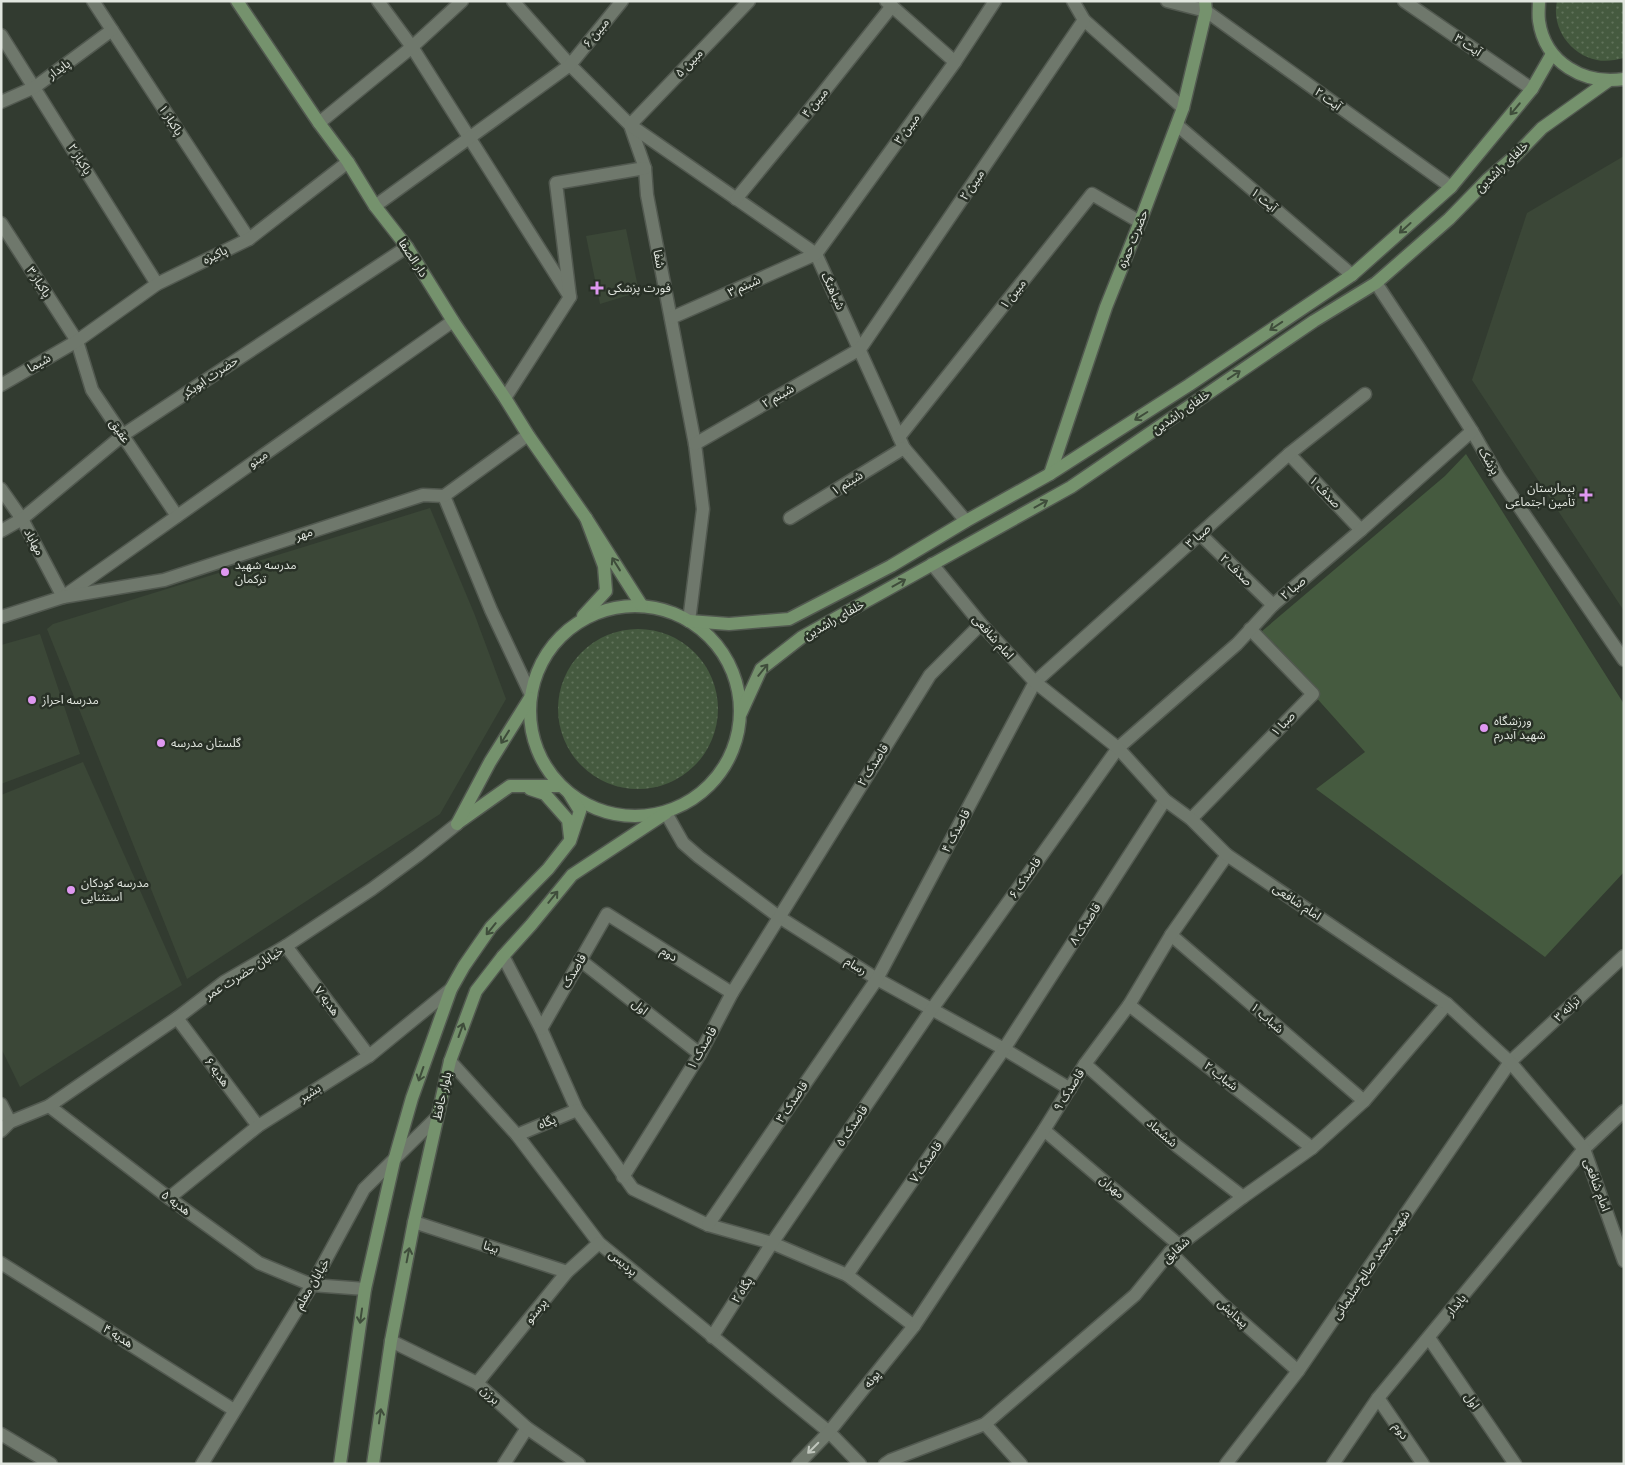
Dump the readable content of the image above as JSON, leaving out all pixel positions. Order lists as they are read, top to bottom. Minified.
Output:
{"streets":{"main road":["خلفای راشدین","حضرت حمزه","دار الصفا","بلوار حافظ"],"street":["مبین ۶","آیت ۳","مبین ۵","پایدار","آیت ۲","مبین ۴","پاکباز ۱","مبین ۳","پاکباز ۲","مبین ۲","آیت ۱","پاکیزه","شفا","پاکباز ۳","شبنم ۳","شباهنگ","مبین ۱","شیما","حضرت ابوبکر","شبنم ۲","عقیق","مینو","پزشک","شبنم ۱","صدف ۱","مهر","صبا ۳","مهاباد","صدف ۲","صبا ۲","امام شافعی","صبا ۱","قاصدک ۲","قاصدک ۴","قاصدک ۶","قاصدک ۸","دوم","رسام","قاصدک","خیابان حضرت عمر","هدیه ۷","اول","ترانه ۳","شباب ۱","قاصدک ۱","هدیه ۶","شباب ۲","قاصدک ۹","بشیر","قاصدک ۳","پگاه","قاصدک ۵","ششماد","قاصدک ۷","مهران","هدیه ۵","بینا","شقایق","پردیس","شهید محمد صالح سلیمانی","خیابان معلم","پگاه ۲","پرستو","پیدایش","هدیه ۴","پونه","برزن"]},"crossings":[["مبین ۶","دار الصفا"],["مبین ۶","شفا"],["آیت ۳","خلفای راشدین"],["مبین ۵","شفا"],["پایدار","پاکباز ۱"],["پایدار","پاکباز ۲"],["پایدار","امام شافعی"],["پایدار","دوم"],["پایدار","اول"],["آیت ۲","خلفای راشدین"],["آیت ۲","حضرت حمزه"],["پاکباز ۱","پاکیزه"],["مبین ۳","شبنم ۳"],["مبین ۳","شباهنگ"],["پاکباز ۲","پاکیزه"],["خلفای راشدین","آیت ۱"],["خلفای راشدین","حضرت حمزه"],["خلفای راشدین","شفا"],["خلفای راشدین","شباهنگ"],["خلفای راشدین","پزشک"],["خلفای راشدین","امام شافعی"],["مبین ۲","شباهنگ"],["مبین ۲","شبنم ۲"],["آیت ۱","حضرت حمزه"],["حضرت حمزه","مبین ۱"],["پاکیزه","دار الصفا"],["پاکیزه","پاکباز ۳"],["پاکیزه","شیما"],["پاکیزه","عقیق"],["دار الصفا","حضرت ابوبکر"],["دار الصفا","مینو"],["شفا","شبنم ۳"],["شفا","شبنم ۲"],["پاکباز ۳","شیما"],["پاکباز ۳","عقیق"],["شبنم ۳","شباهنگ"],["شباهنگ","مبین ۱"],["شباهنگ","شبنم ۲"],["شباهنگ","شبنم ۱"],["مبین ۱","شبنم ۱"],["شیما","عقیق"],["حضرت ابوبکر","عقیق"],["حضرت ابوبکر","مهاباد"],["عقیق","مینو"],["مینو","مهر"],["مینو","مهاباد"],["پزشک","صبا ۲"],["صدف ۱","صبا ۳"],["صدف ۱","صبا ۲"],["مهر","مهاباد"],["صبا ۳","صدف ۲"],["صبا ۳","امام شافعی"],["صبا ۳","قاصدک ۴"],["صدف ۲","صبا ۲"],["صبا ۲","امام شافعی"],["صبا ۲","صبا ۱"],["صبا ۲","قاصدک ۶"],["امام شافعی","صبا ۱"],["امام شافعی","قاصدک ۲"],["امام شافعی","قاصدک ۴"],["امام شافعی","قاصدک ۶"],["امام شافعی","قاصدک ۸"],["امام شافعی","ترانه ۳"],["امام شافعی","قاصدک ۹"],["امام شافعی","شقایق"],["امام شافعی","شهید محمد صالح سلیمانی"],["قاصدک ۲","رسام"],["قاصدک ۲","قاصدک ۱"],["قاصدک ۴","رسام"],["قاصدک ۴","قاصدک ۳"],["قاصدک ۶","رسام"],["قاصدک ۶","قاصدک ۵"],["قاصدک ۸","رسام"],["قاصدک ۸","قاصدک ۷"],["دوم","قاصدک"],["دوم","قاصدک ۱"],["رسام","قاصدک ۱"],["رسام","قاصدک ۹"],["رسام","بلوار حافظ"],["رسام","قاصدک ۳"],["رسام","قاصدک ۵"],["رسام","قاصدک ۷"],["قاصدک","اول"],["خیابان حضرت عمر","هدیه ۷"],["خیابان حضرت عمر","هدیه ۶"],["خیابان حضرت عمر","هدیه ۵"],["هدیه ۷","بشیر"],["اول","قاصدک ۱"],["ترانه ۳","شهید محمد صالح سلیمانی"],["شباب ۱","قاصدک ۹"],["شباب ۱","شقایق"],["هدیه ۶","بشیر"],["شباب ۲","قاصدک ۹"],["شباب ۲","شقایق"],["قاصدک ۹","ششماد"],["قاصدک ۹","مهران"],["قاصدک ۹","پونه"],["بشیر","بلوار حافظ"],["بشیر","هدیه ۵"],["بلوار حافظ","هدیه ۵"],["بلوار حافظ","بینا"],["بلوار حافظ","پردیس"],["بلوار حافظ","خیابان معلم"],["بلوار حافظ","برزن"],["پگاه","پردیس"],["قاصدک ۵","پگاه ۲"],["ششماد","شقایق"],["مهران","شقایق"],["مهران","پیدایش"],["هدیه ۵","خیابان معلم"],["بینا","پرستو"],["شقایق","پیدایش"],["پردیس","پگاه ۲"],["پردیس","پرستو"],["پردیس","پونه"],["شهید محمد صالح سلیمانی","پیدایش"],["خیابان معلم","هدیه ۴"],["پرستو","برزن"]],"places":{"health":["فورت پزشکی","بیمارستان تأمین اجتماعی"],"other":["مدرسه شهید ترکمان","مدرسه احراز","ورزشگاه شهید آبدرم","گلستان مدرسه","مدرسه کودکان استثنایی"]}}
